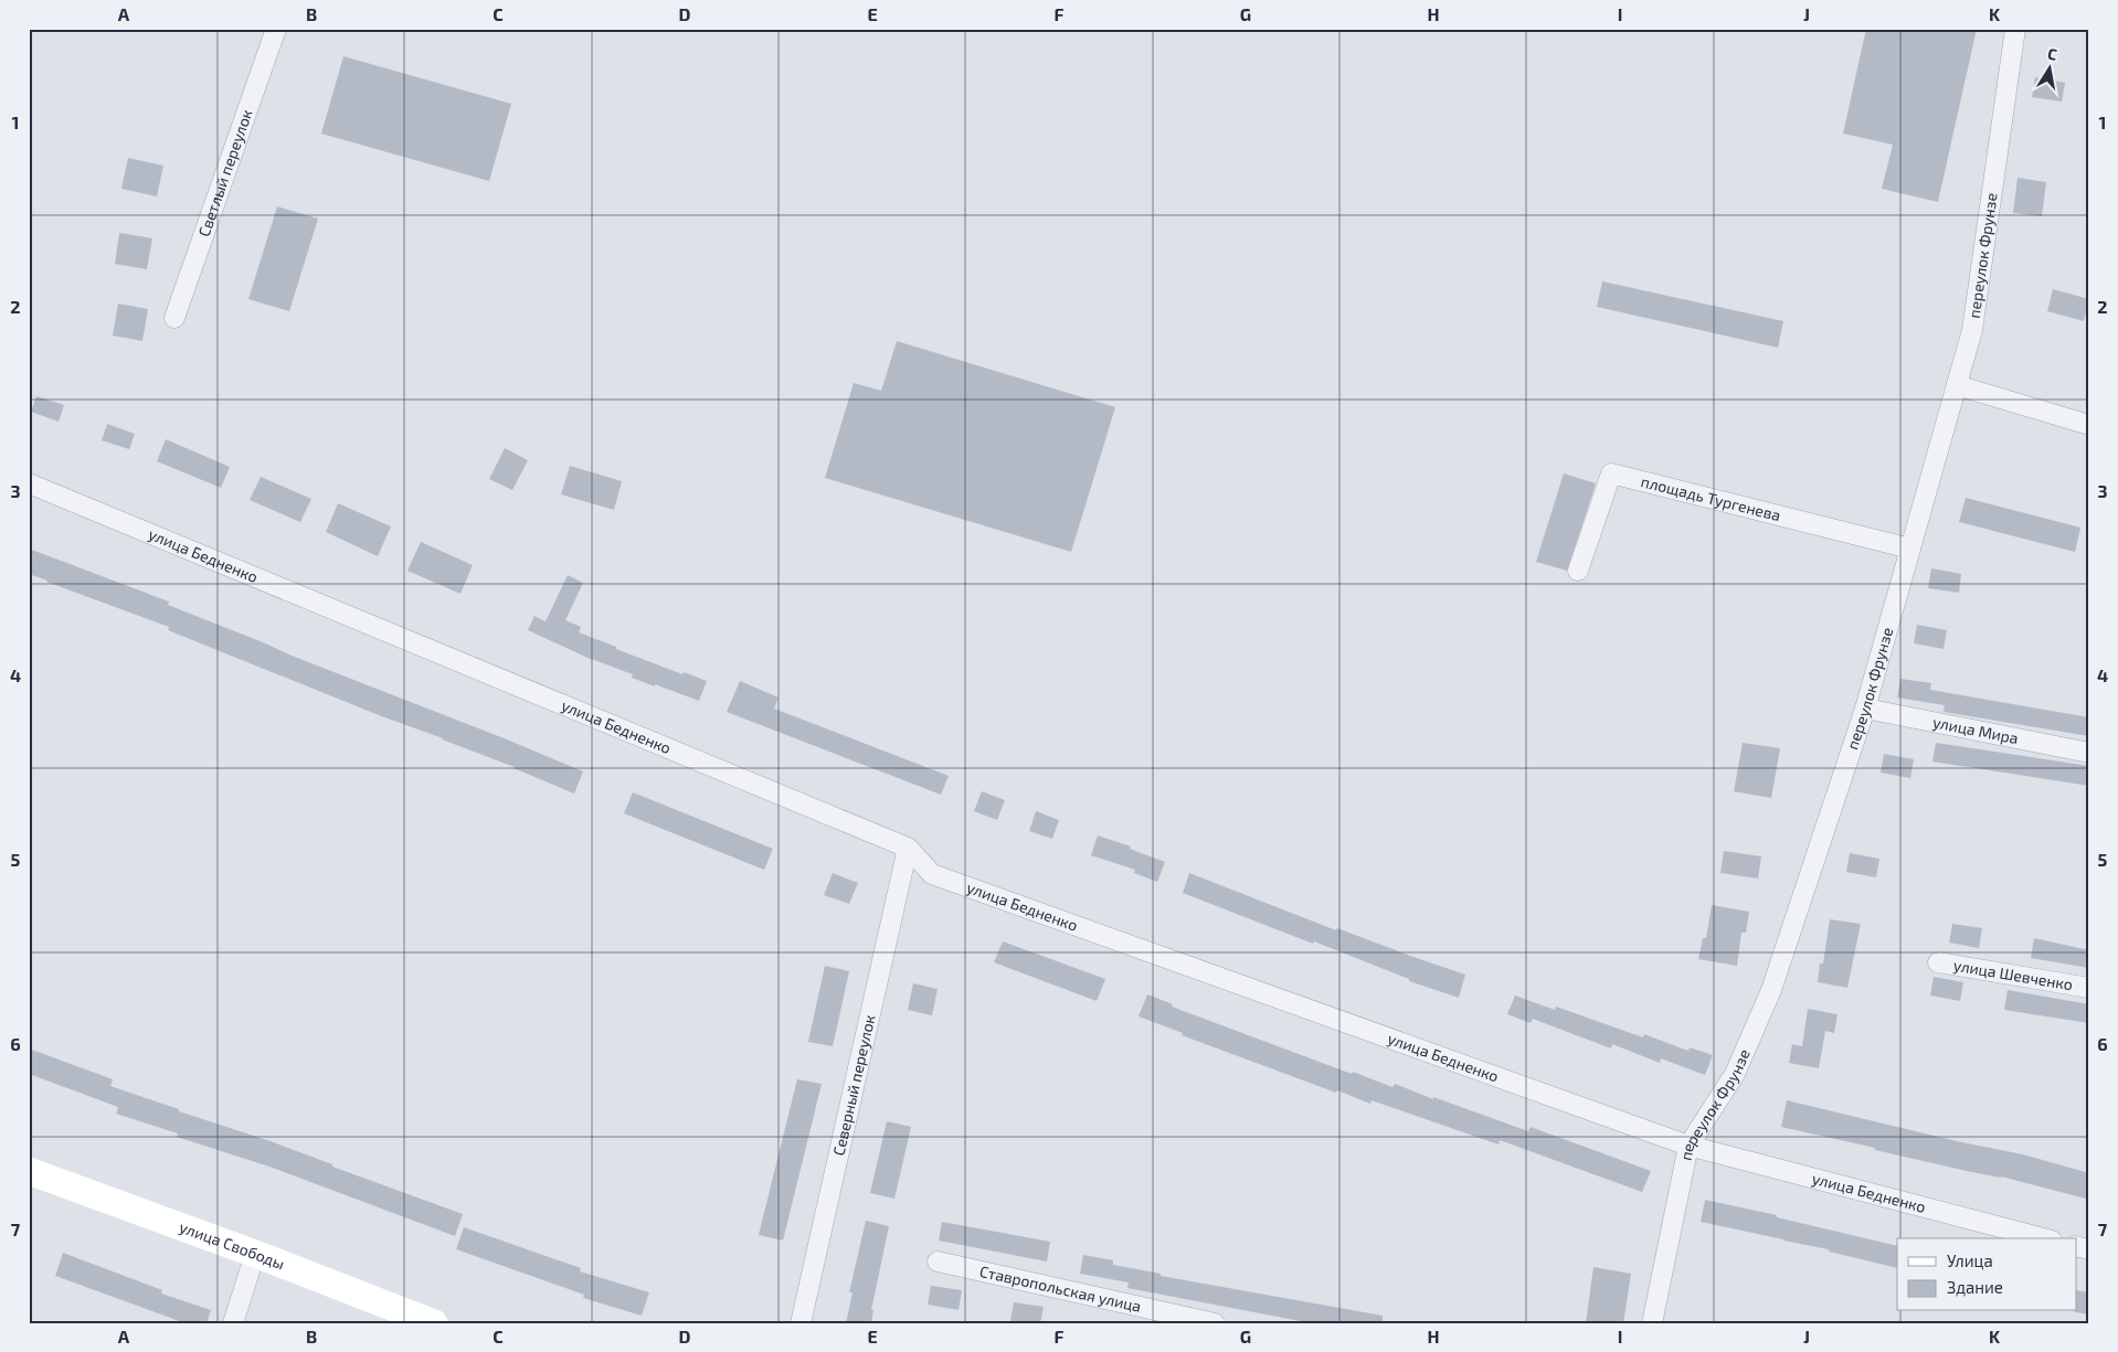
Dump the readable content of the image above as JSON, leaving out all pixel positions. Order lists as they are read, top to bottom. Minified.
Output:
{"streets":{"main road":["улица Свободы"],"street":["Светлый переулок","переулок Фрунзе","площадь Тургенева","улица Бедненко","улица Мира","улица Шевченко","Северный переулок","Ставропольская улица"]},"crossings":[["переулок Фрунзе","площадь Тургенева"],["переулок Фрунзе","улица Бедненко"],["переулок Фрунзе","улица Мира"],["улица Бедненко","Северный переулок"]],"legend":["Улица","Здание"],"north":"top","grid":{"columns":["A","B","C","D","E","F","G","H","I","J","K"],"rows":["1","2","3","4","5","6","7"]}}
